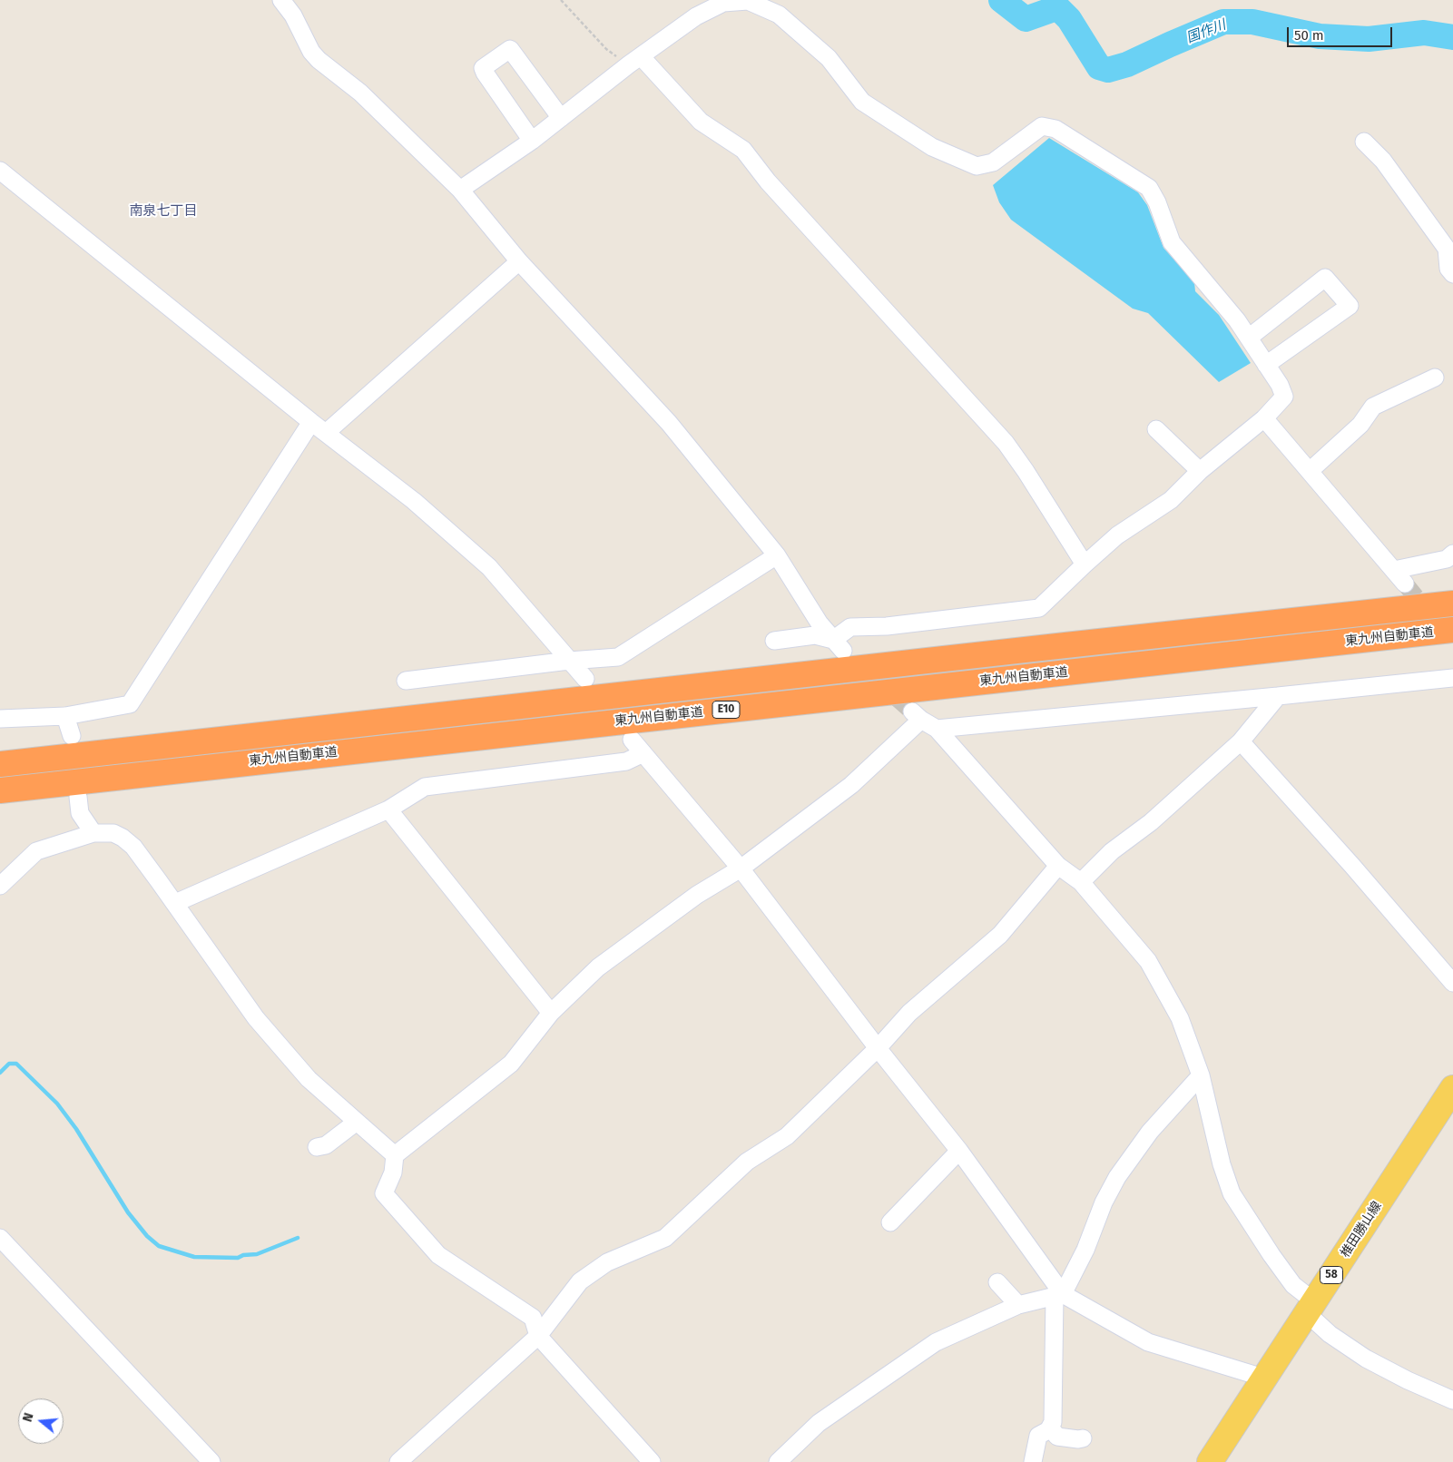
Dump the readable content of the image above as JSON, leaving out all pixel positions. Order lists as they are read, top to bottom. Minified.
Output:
{"streets":{"highway":["東九州自動車道","E10"],"main road":["椎田勝山線","58"]},"districts":["南泉七丁目"],"water":["国作川"],"scale_bar":"50 m","north":"left"}
